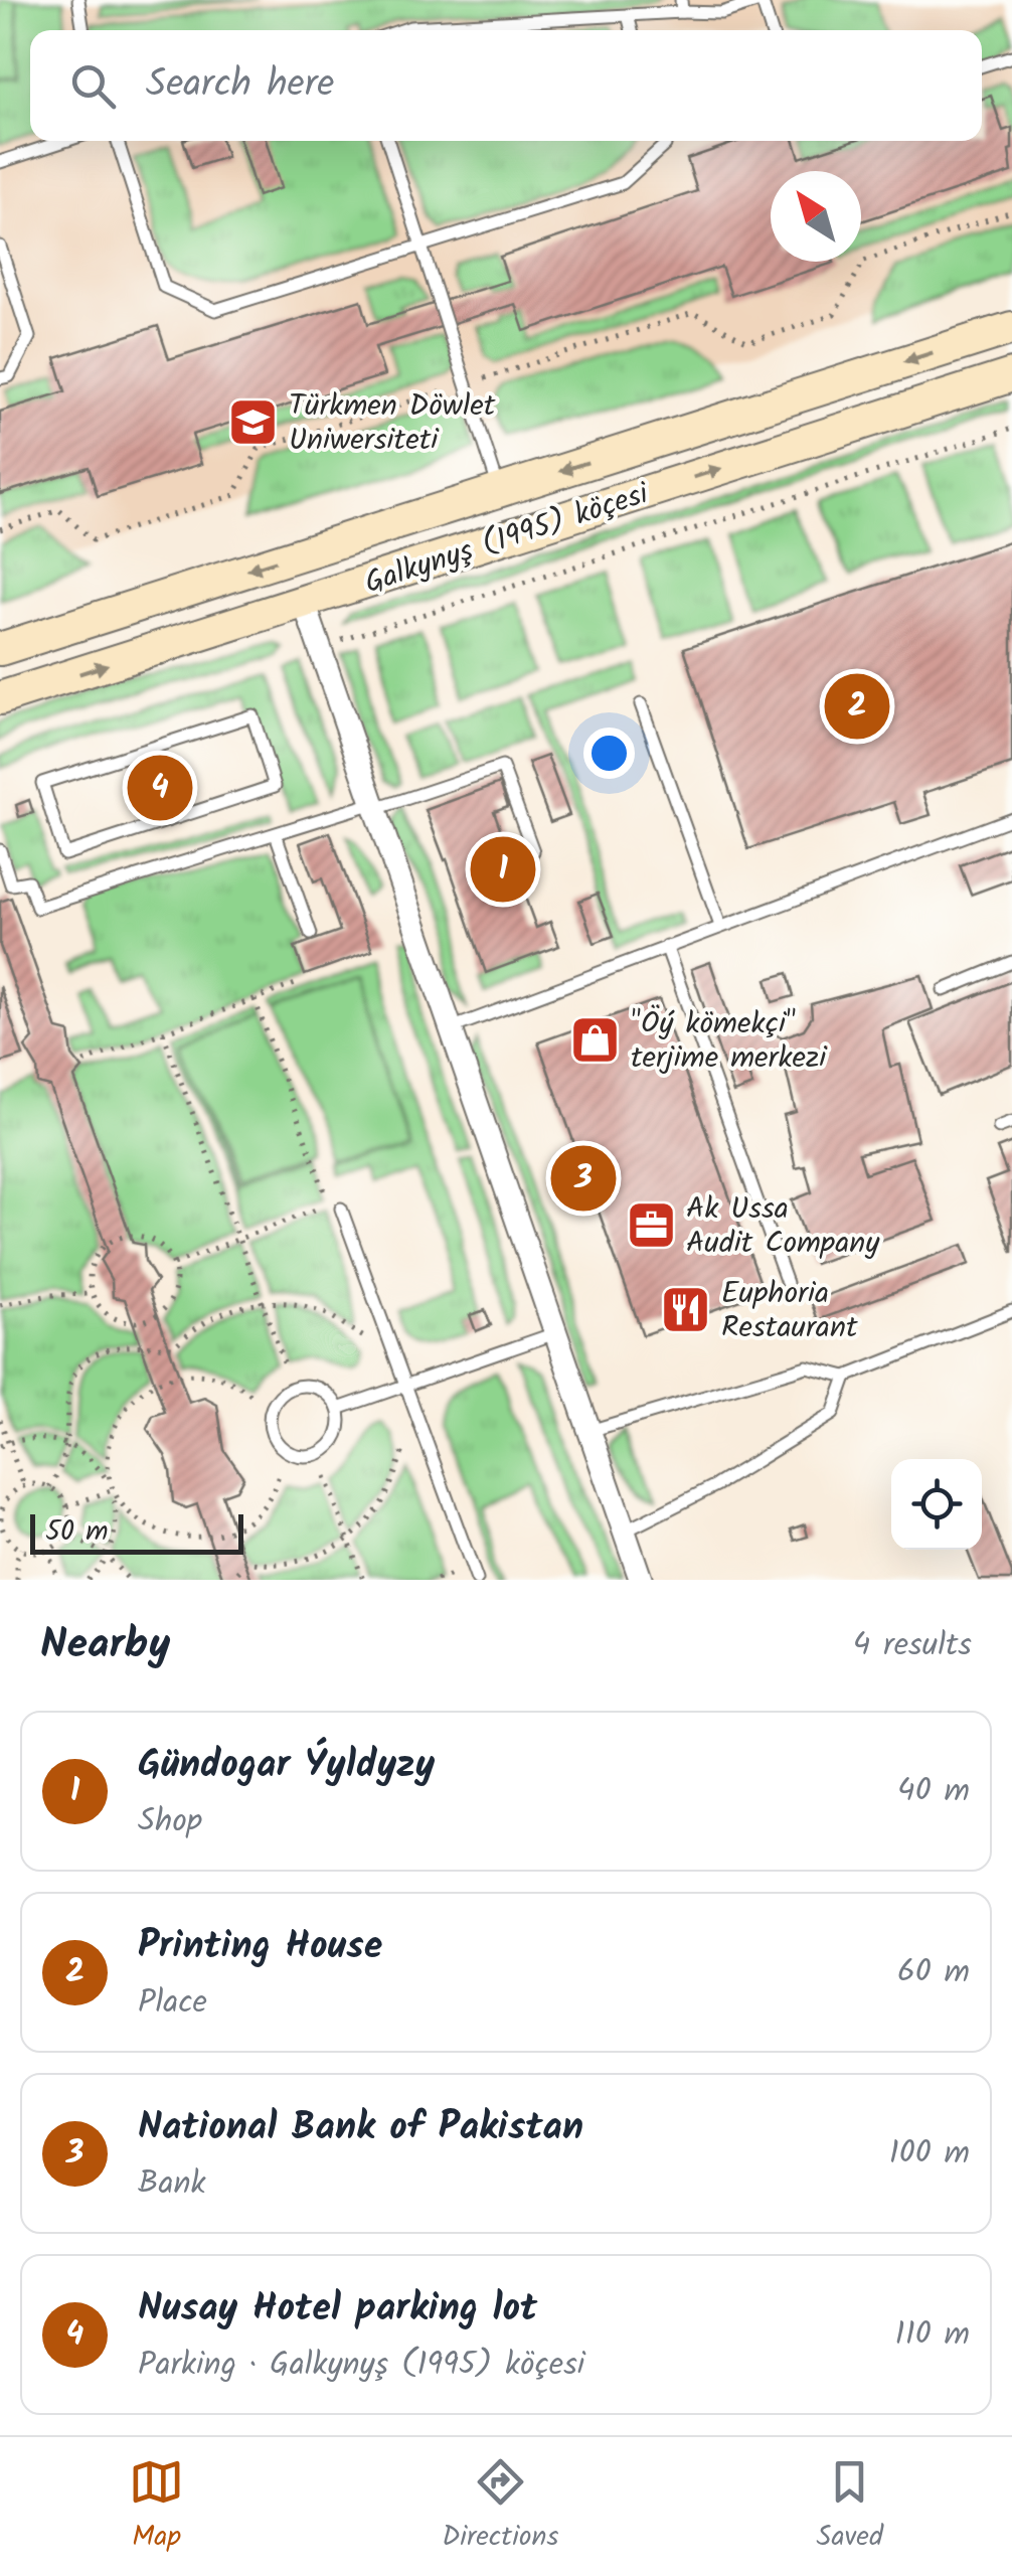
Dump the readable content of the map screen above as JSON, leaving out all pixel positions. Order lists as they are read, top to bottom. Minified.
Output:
{"streets":{"main road":["Galkynyş (1995) köçesi"]},"places":{"school or university":["Türkmen Döwlet Uniwersiteti"],"shop":["\"Öý kömekçi\" terjime merkezi"],"office":["Ak Ussa Audit Company"],"restaurant":["Euphoria Restaurant"]},"scale_bar":"50 m","north":"top left","page":{"search":"Search here","pins":["2","4","1","3"],"scale":"50 m","heading":["Nearby","4 results"],"list":[{"mark":"1","name":"Gündogar Ýyldyzy","note":"Shop","value":"40 m"},{"mark":"2","name":"Printing House","note":"Place","value":"60 m"},{"mark":"3","name":"National Bank of Pakistan","note":"Bank","value":"100 m"},{"mark":"4","name":"Nusay Hotel parking lot","note":"Parking · Galkynyş (1995) köçesi","value":"110 m"}],"nav":["Map","Directions","Saved"]}}
